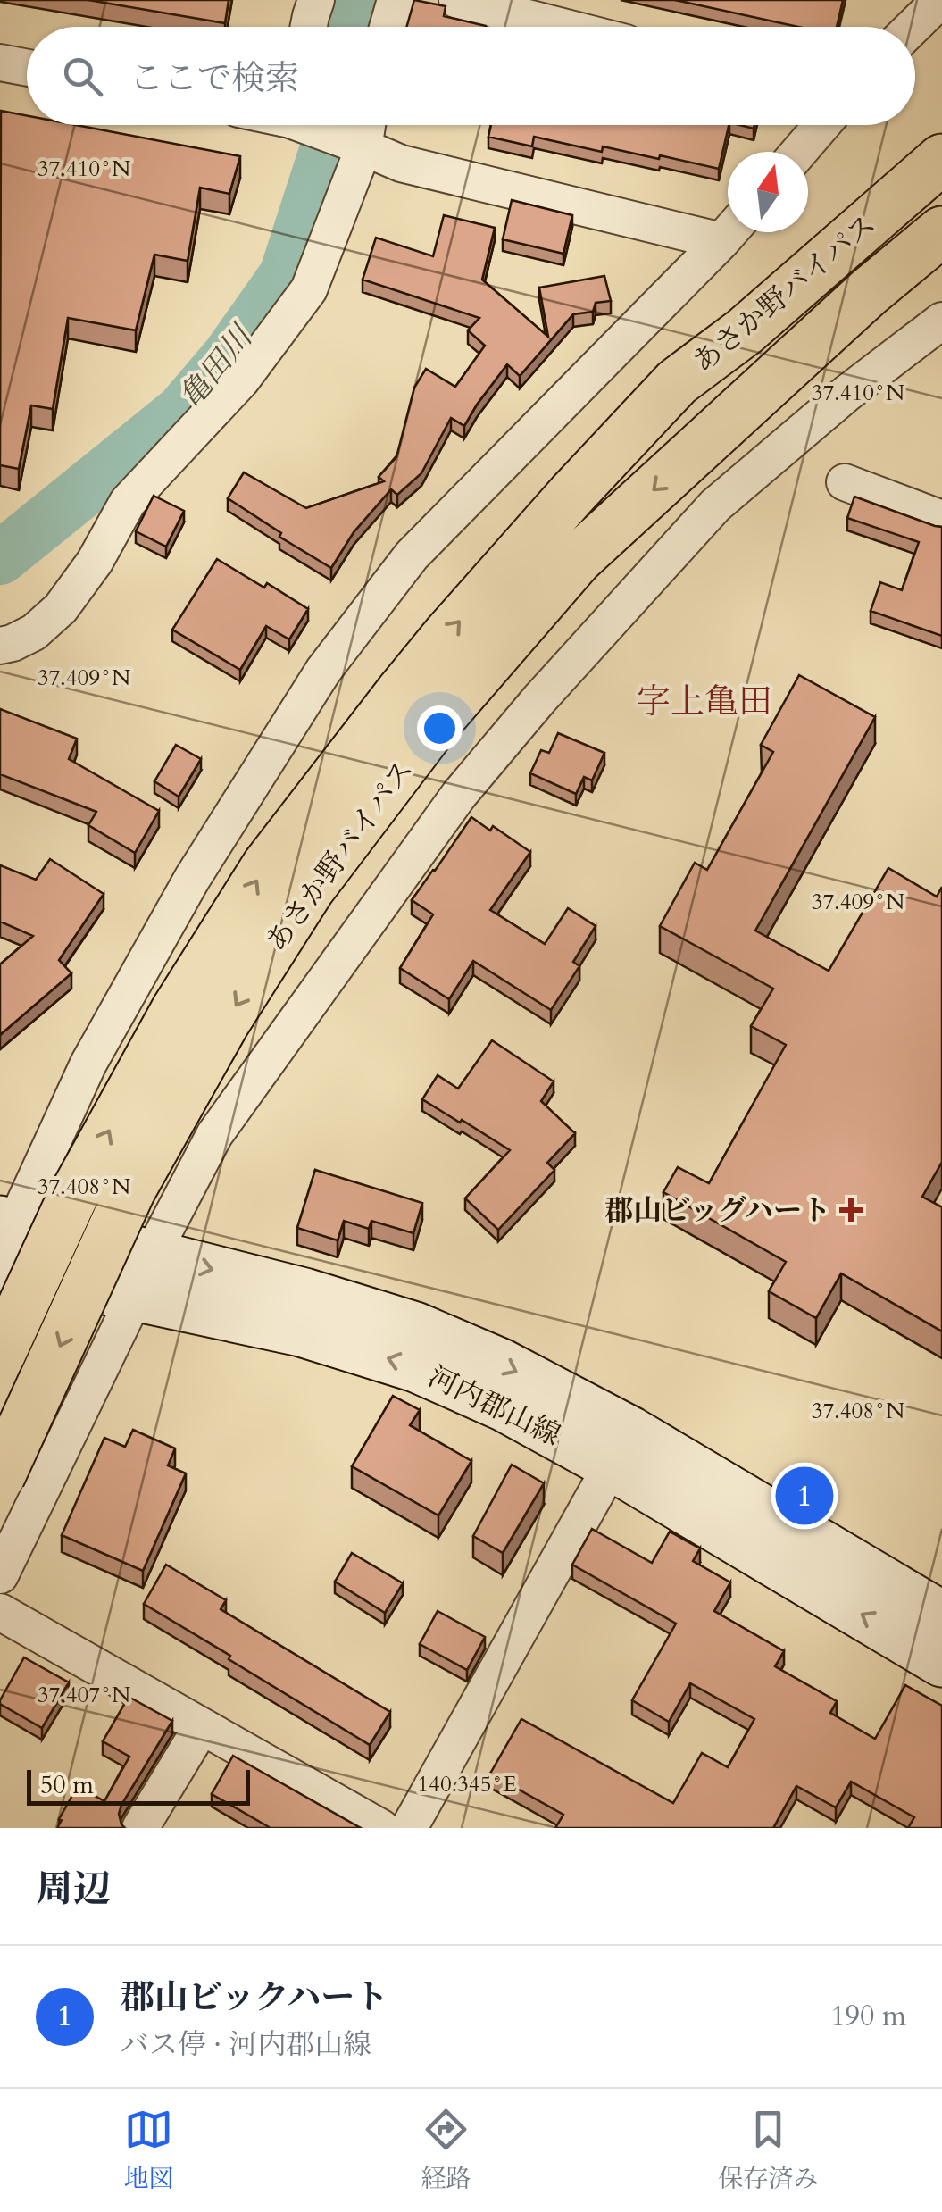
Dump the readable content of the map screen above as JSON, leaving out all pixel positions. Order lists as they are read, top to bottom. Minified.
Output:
{"streets":{"highway":["あさか野バイパス"],"main road":["河内郡山線"]},"districts":["字上亀田"],"water":["亀田川"],"places":{"health":["郡山ビッグハート"]},"scale_bar":"50 m","north":"top","page":{"search":"ここで検索","pins":"1","scale":"50 m","heading":"周辺","list":[{"mark":"1","name":"郡山ビックハート","note":"バス停 · 河内郡山線","value":"190 m"}],"nav":["地図","経路","保存済み"]},"coordinates":["37.410°N","37.409°N","37.408°N","37.407°N","140.345°E"]}
